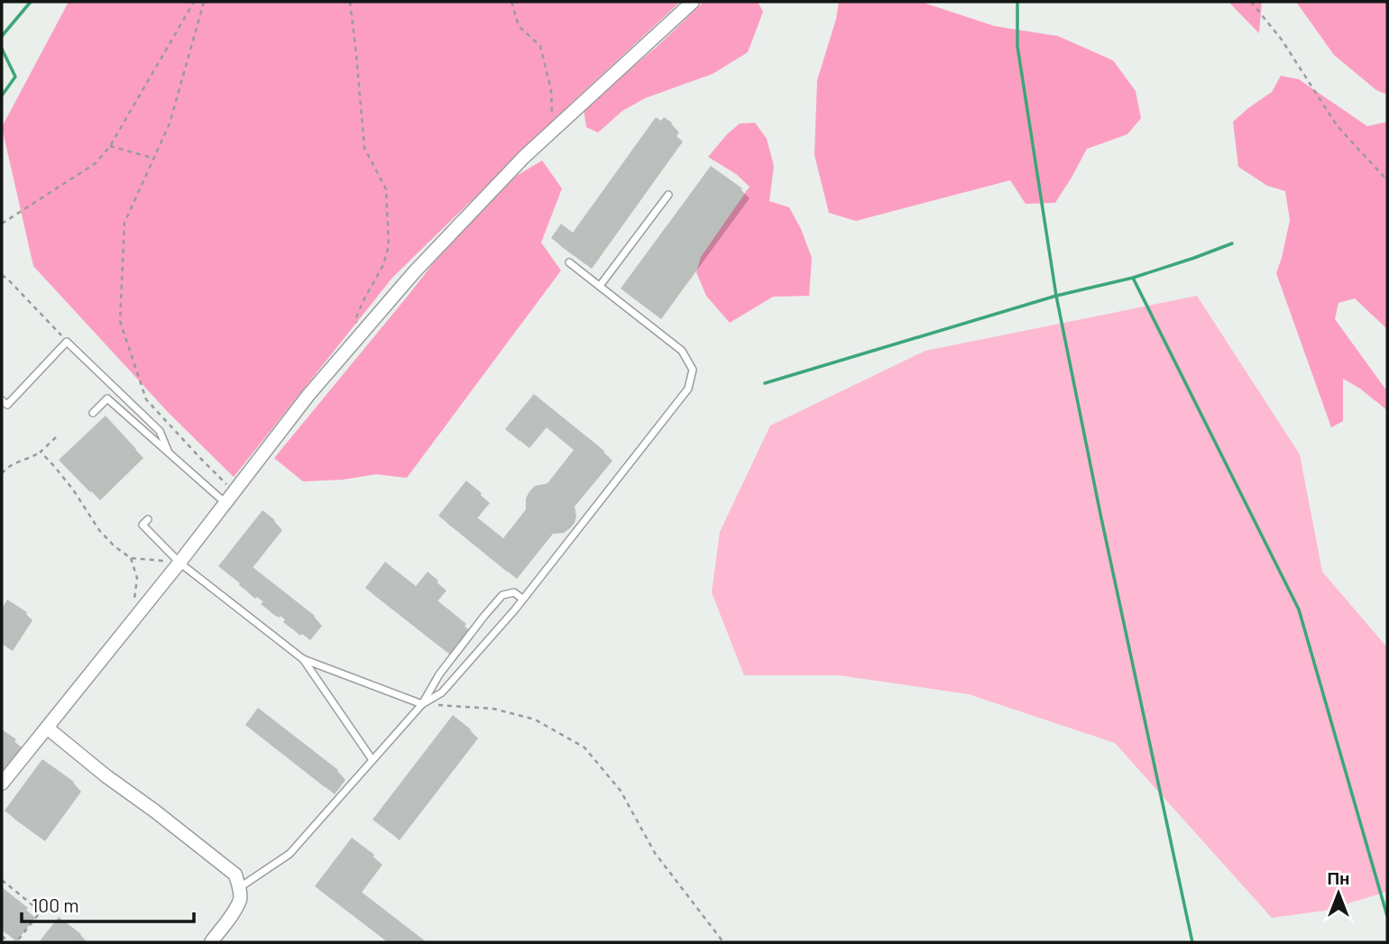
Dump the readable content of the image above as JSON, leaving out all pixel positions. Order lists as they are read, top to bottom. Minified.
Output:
{"scale_bar":"100 m","north":"top"}
